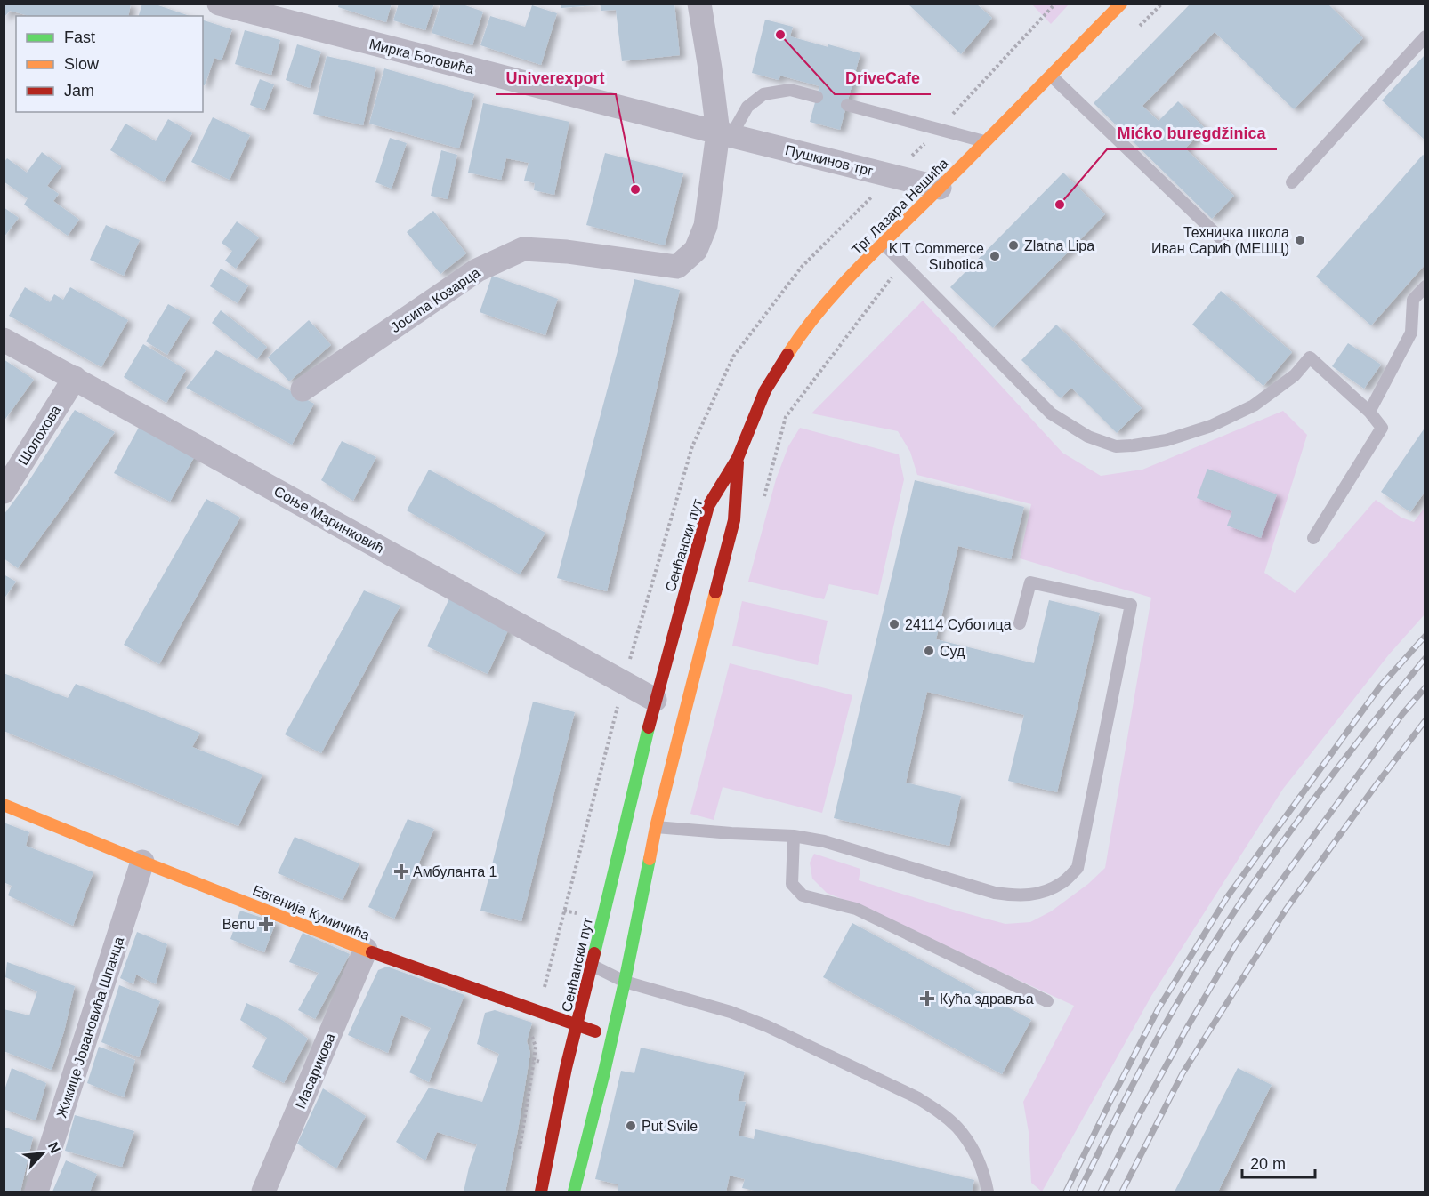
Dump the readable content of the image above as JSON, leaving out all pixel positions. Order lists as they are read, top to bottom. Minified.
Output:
{"streets":{"main road":["Трг Лазара Нешића","Сенћански пут","Евгенија Кумичића"],"street":["Мирка Боговића","Пушкинов трг","Јосипа Козарца","Шолохова","Соње Маринковић","Жикице Јовановића Шпанца","Масарикова"]},"crossings":[["Мирка Боговића","Пушкинов трг"],["Мирка Боговића","Јосипа Козарца"],["Пушкинов трг","Трг Лазара Нешића"],["Пушкинов трг","Јосипа Козарца"],["Трг Лазара Нешића","Сенћански пут"],["Шолохова","Соње Маринковић"],["Соње Маринковић","Сенћански пут"],["Сенћански пут","Евгенија Кумичића"],["Евгенија Кумичића","Жикице Јовановића Шпанца"],["Евгенија Кумичића","Масарикова"]],"places":{"other":["DriveCafe","Univerexport","Mićko buregdžinica","Техничка школа Иван Сарић (МЕШЦ)","Zlatna Lipa","KIT Commerce Subotica","24114 Суботица","Суд","Put Svile"],"health":["Амбуланта 1","Benu","Кућа здравља"]},"legend":["Fast","Slow","Jam"],"scale_bar":"20 m","north":"top right"}
